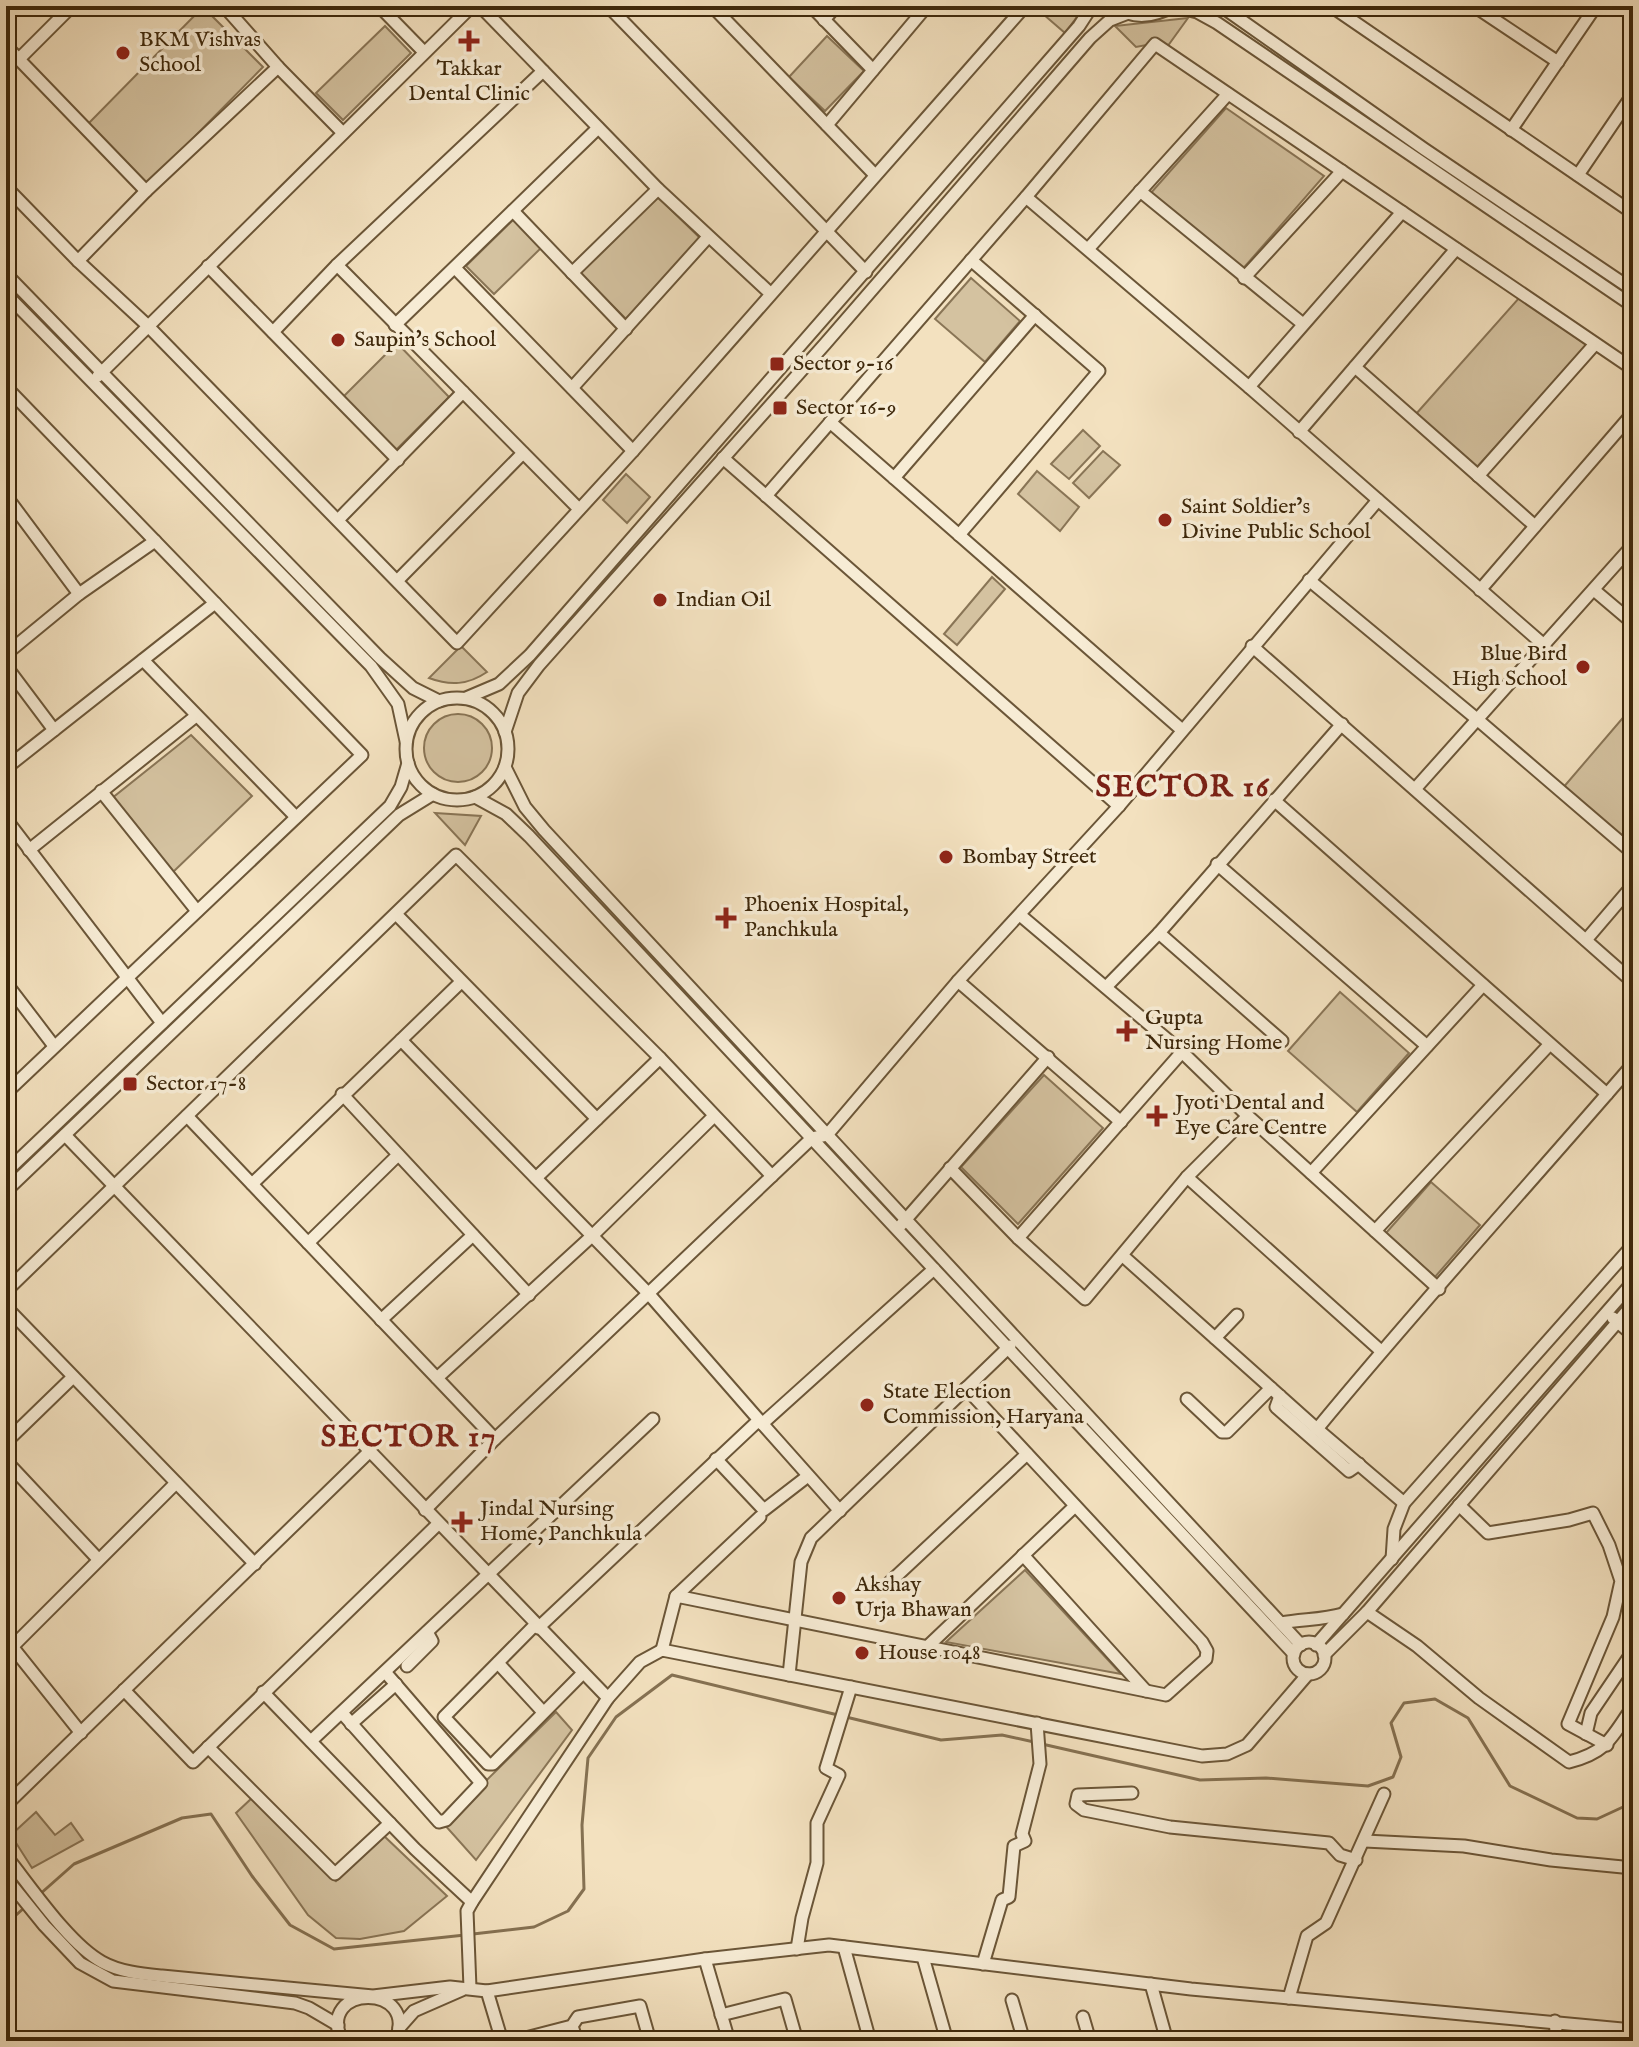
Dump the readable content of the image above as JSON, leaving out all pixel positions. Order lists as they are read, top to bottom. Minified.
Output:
{"districts":["SECTOR 16","SECTOR 17"],"places":{"health":["Takkar Dental Clinic","Phoenix Hospital, Panchkula","Gupta Nursing Home","Jyoti Dental and Eye Care Centre","Jindal Nursing Home, Panchkula"],"other":["BKM Vishvas School","Saupin's School","Saint Soldier’s Divine Public School","Indian Oil","Blue Bird High School","Bombay Street","State Election Commission, Haryana","Akshay Urja Bhawan","House 1048"],"transit":["Sector 9-16","Sector 16-9","Sector 17-8"]}}
